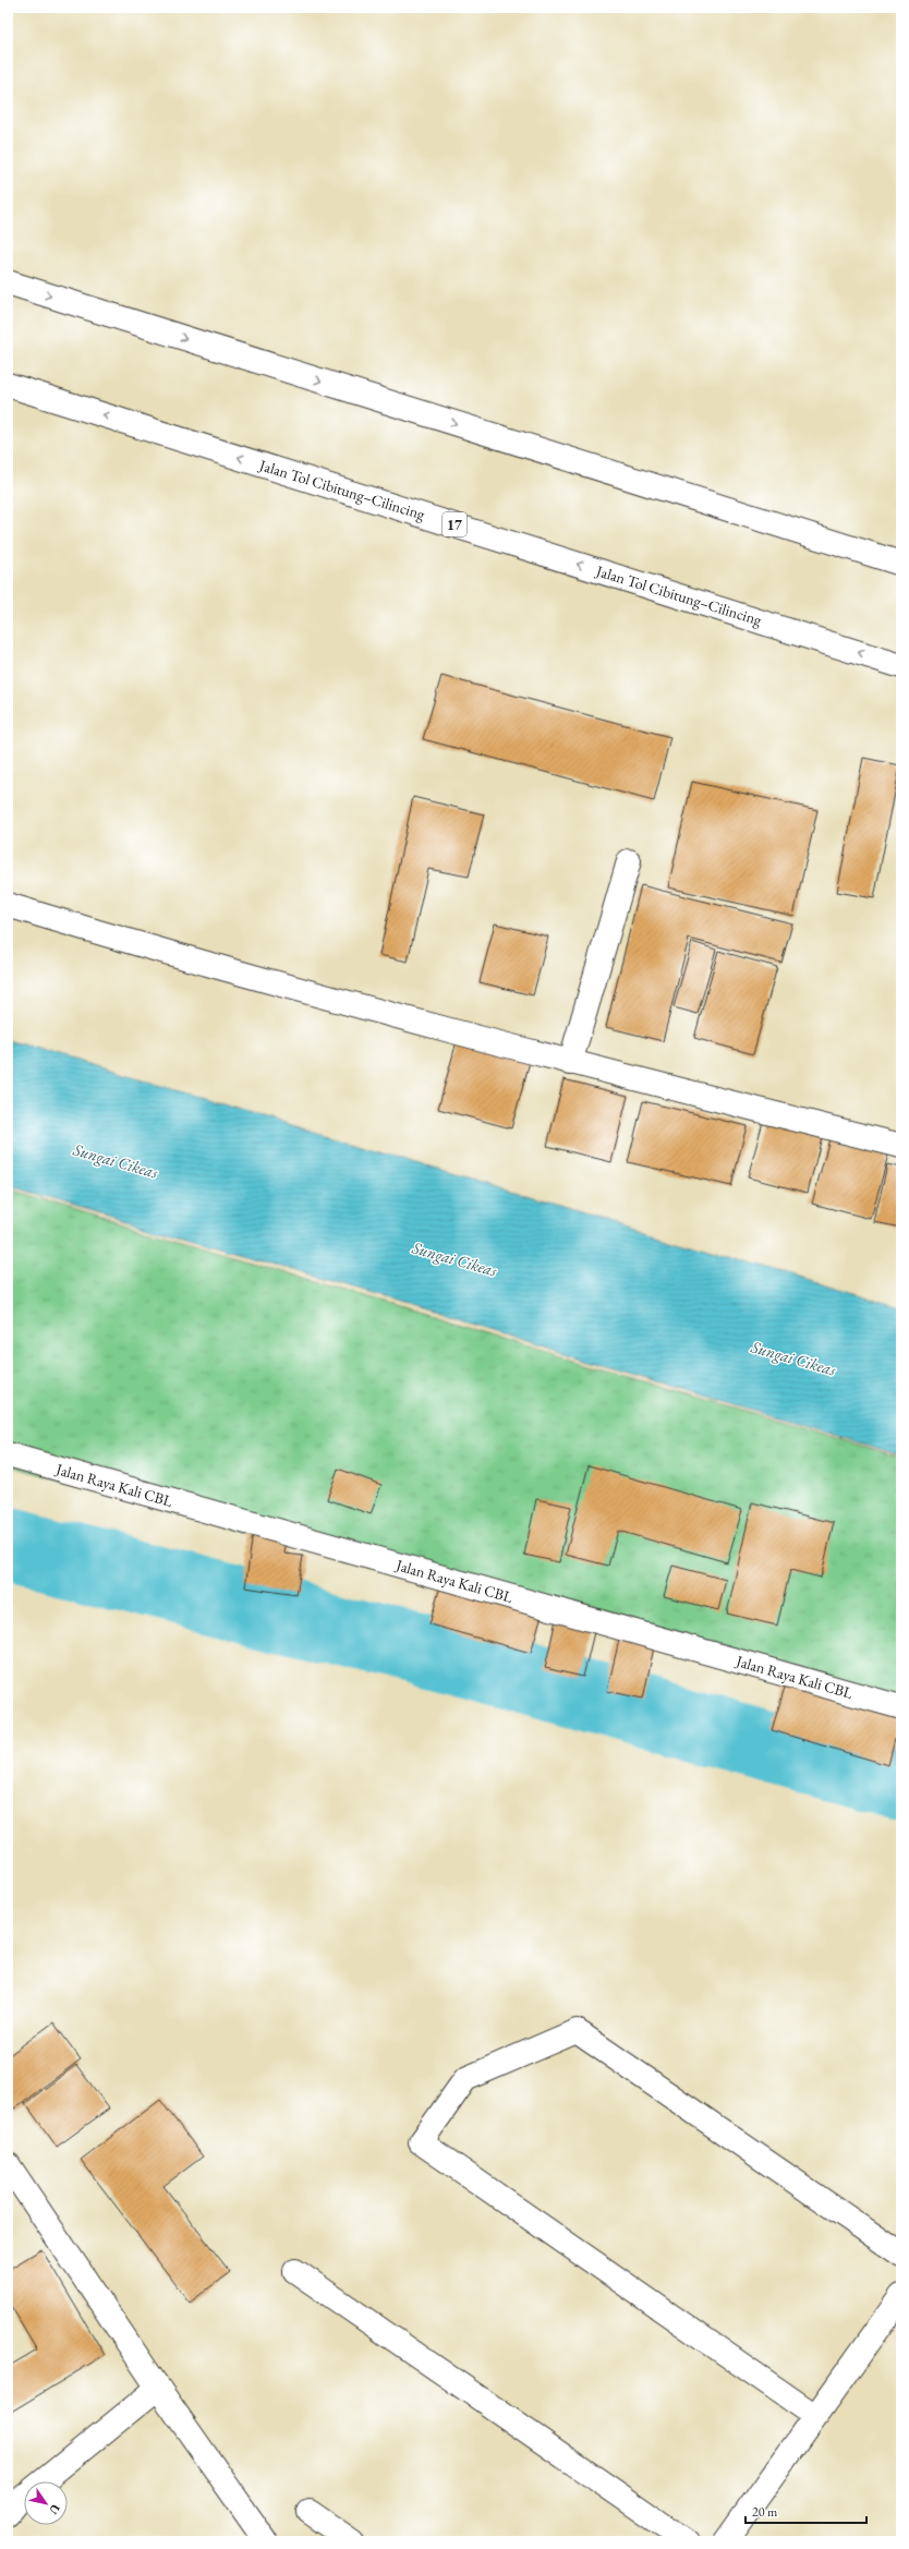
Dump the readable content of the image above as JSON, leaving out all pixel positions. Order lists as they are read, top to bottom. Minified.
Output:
{"streets":{"main road":["Jalan Tol Cibitung–Cilincing","17","Jalan Raya Kali CBL"]},"water":["Sungai Cikeas"],"scale_bar":"20 m","north":"bottom right"}
